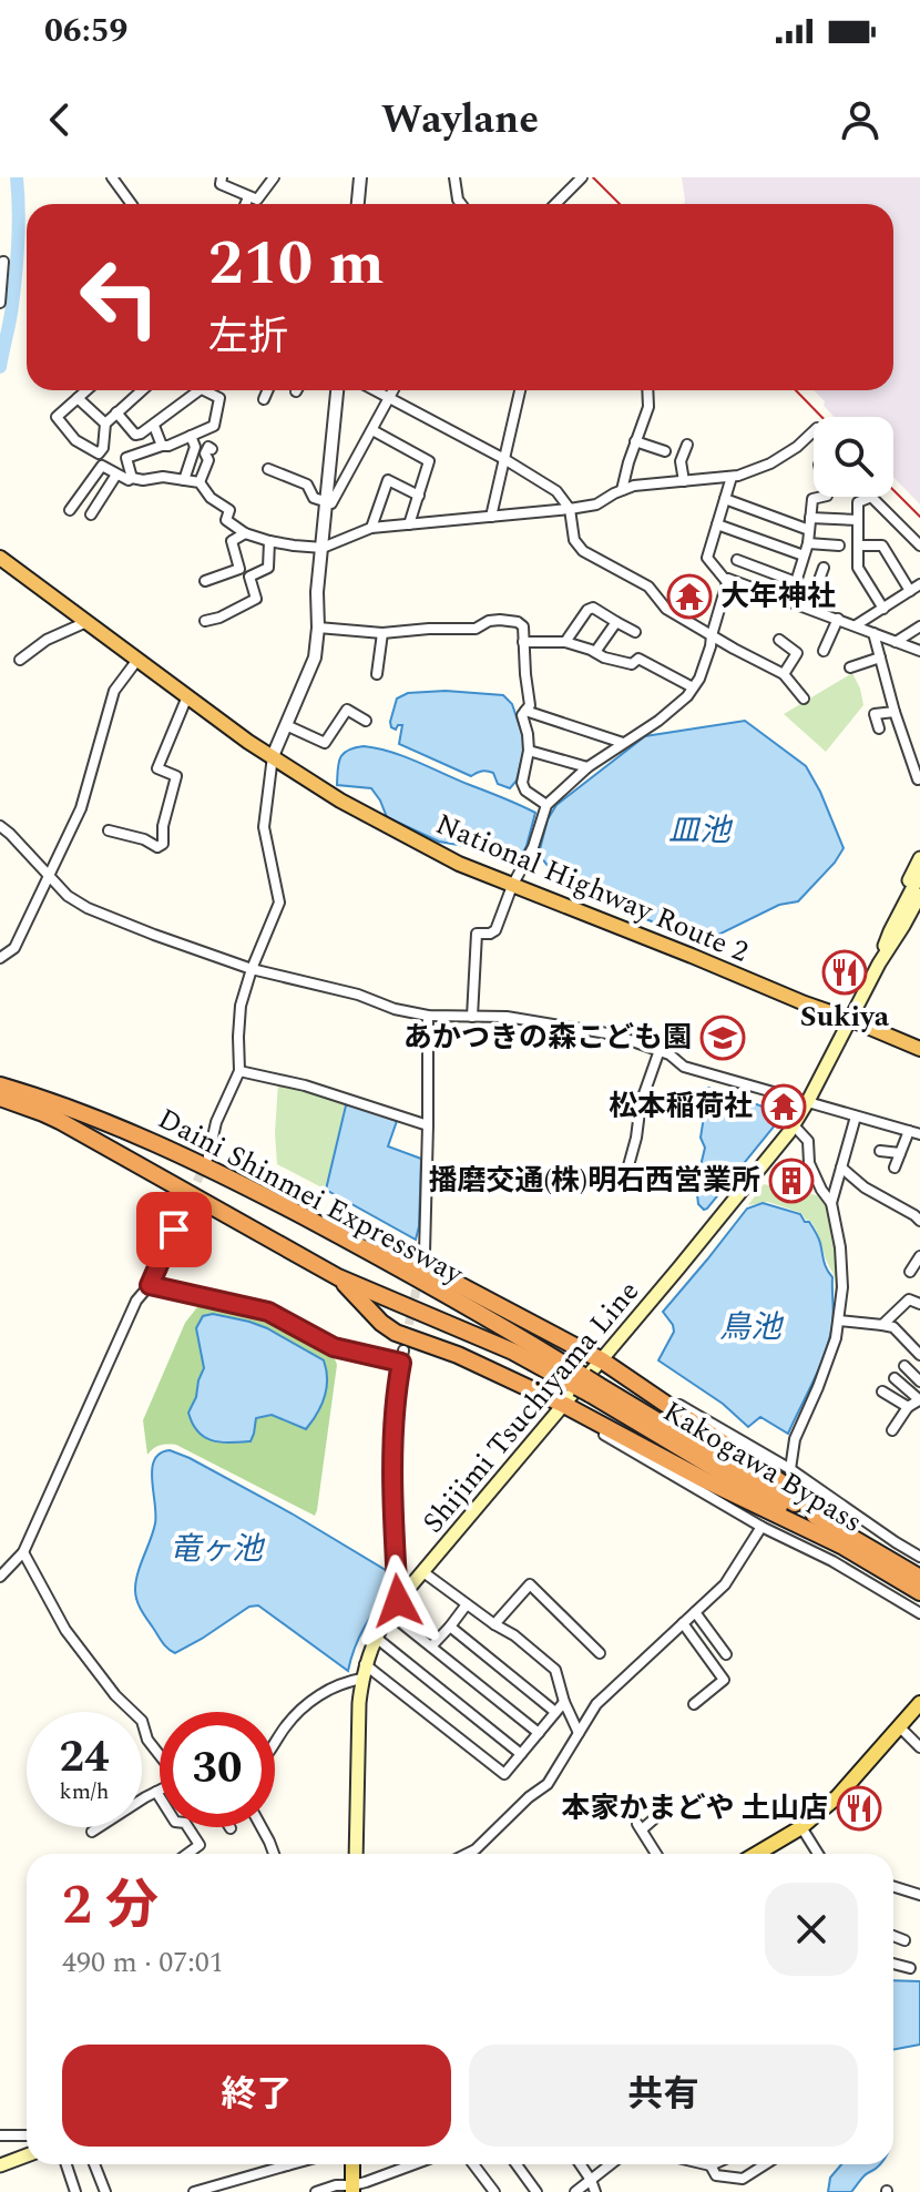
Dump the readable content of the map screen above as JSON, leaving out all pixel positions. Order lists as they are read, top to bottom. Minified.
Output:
{"streets":{"highway":["National Highway Route 2","Daini Shinmei Expressway","Kakogawa Bypass"],"main road":["Shijimi Tsuchiyama Line"]},"crossings":[["National Highway Route 2","Shijimi Tsuchiyama Line"],["Daini Shinmei Expressway","Kakogawa Bypass"]],"water":["皿池","鳥池","竜ヶ池"],"places":{"temple":["大年神社","松本稲荷社"],"restaurant":["Sukiya","本家かまどや 土山店"],"school or university":["あかつきの森こども園"],"building":["播磨交通(株)明石西営業所"]},"page":{"status":"06:59","header":"Waylane","turn":["210 m","左折"],"speed":"24 km/h","limit":"30","heading":["2 分","490 m · 07:01"],"buttons":["終了","共有"]}}
